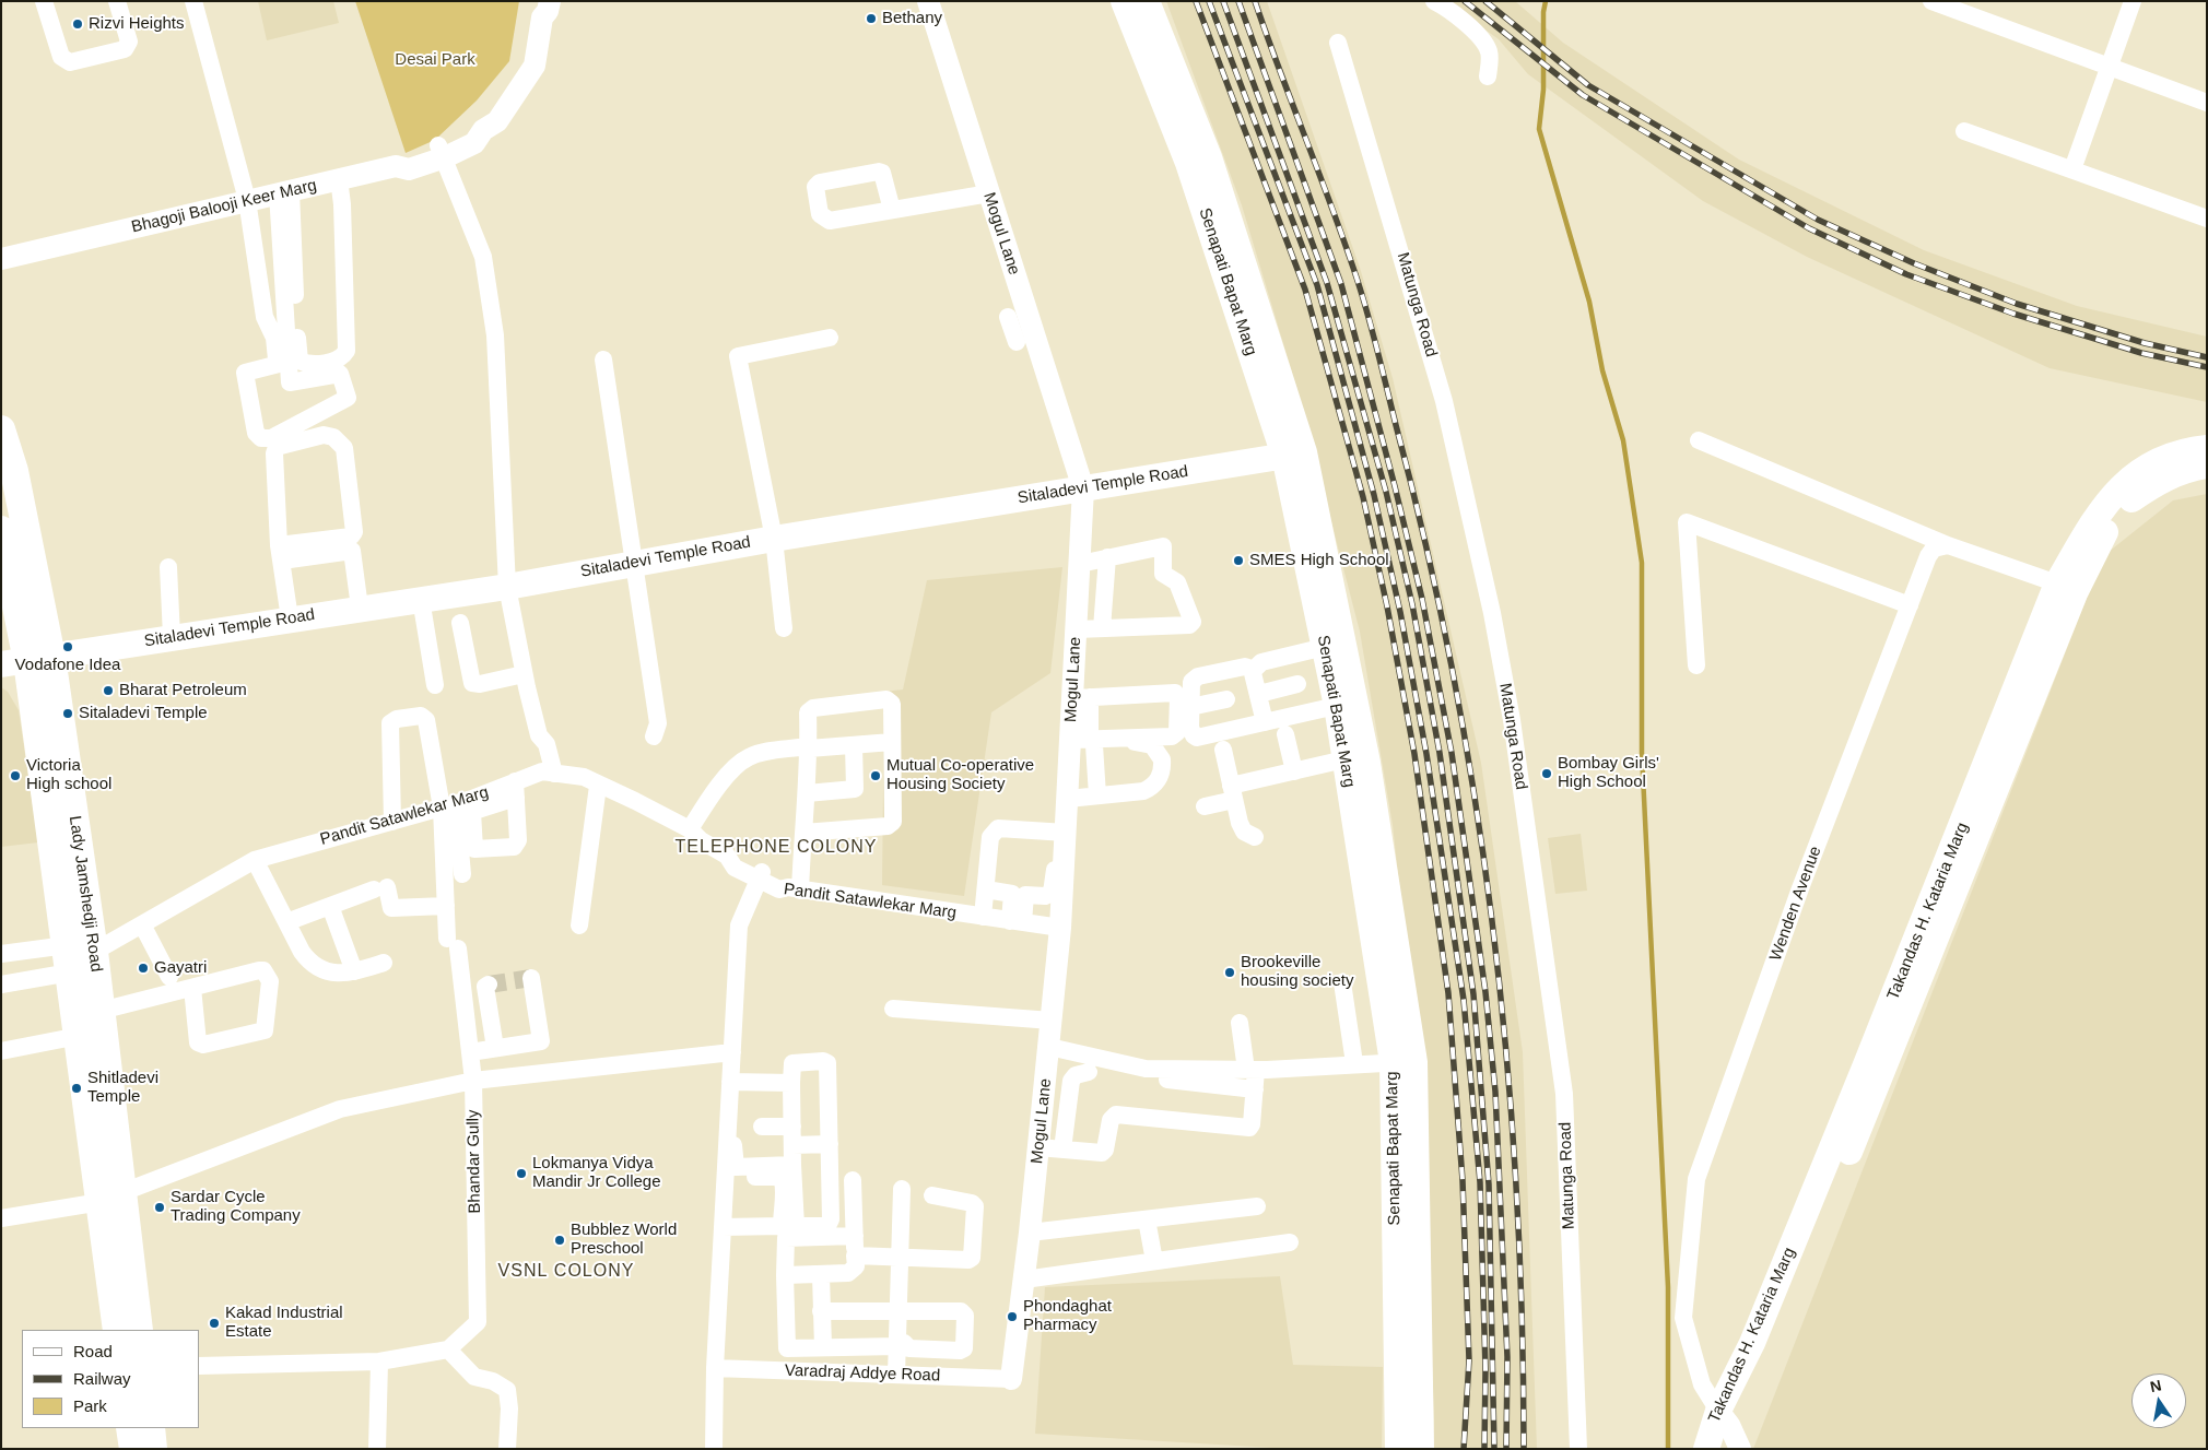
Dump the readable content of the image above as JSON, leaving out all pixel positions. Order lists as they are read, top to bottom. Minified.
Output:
{"streets":{"main road":["Senapati Bapat Marg","Sitaladevi Temple Road","Lady Jamshedji Road","Takandas H. Kataria Marg"],"street":["Bhagoji Balooji Keer Marg","Mogul Lane","Matunga Road","Pandit Satawlekar Marg","Wenden Avenue","Bhandar Gully","Varadraj Addye Road"]},"crossings":[["Mogul Lane","Sitaladevi Temple Road"],["Mogul Lane","Pandit Satawlekar Marg"],["Mogul Lane","Varadraj Addye Road"],["Senapati Bapat Marg","Sitaladevi Temple Road"],["Sitaladevi Temple Road","Lady Jamshedji Road"],["Pandit Satawlekar Marg","Lady Jamshedji Road"],["Pandit Satawlekar Marg","Bhandar Gully"],["Wenden Avenue","Takandas H. Kataria Marg"]],"districts":["TELEPHONE COLONY","VSNL COLONY"],"parks":["Desai Park"],"places":["Bethany","Rizvi Heights","SMES High School","Vodafone Idea","Bharat Petroleum","Sitaladevi Temple","Bombay Girls' High School","Victoria High school","Mutual Co-operative Housing Society","Gayatri","Brookeville housing society","Shitladevi Temple","Lokmanya Vidya Mandir Jr College","Sardar Cycle Trading Company","Bubblez World Preschool","Phondaghat Pharmacy","Kakad Industrial Estate"],"legend":["Road","Railway","Park"],"north":"top"}
